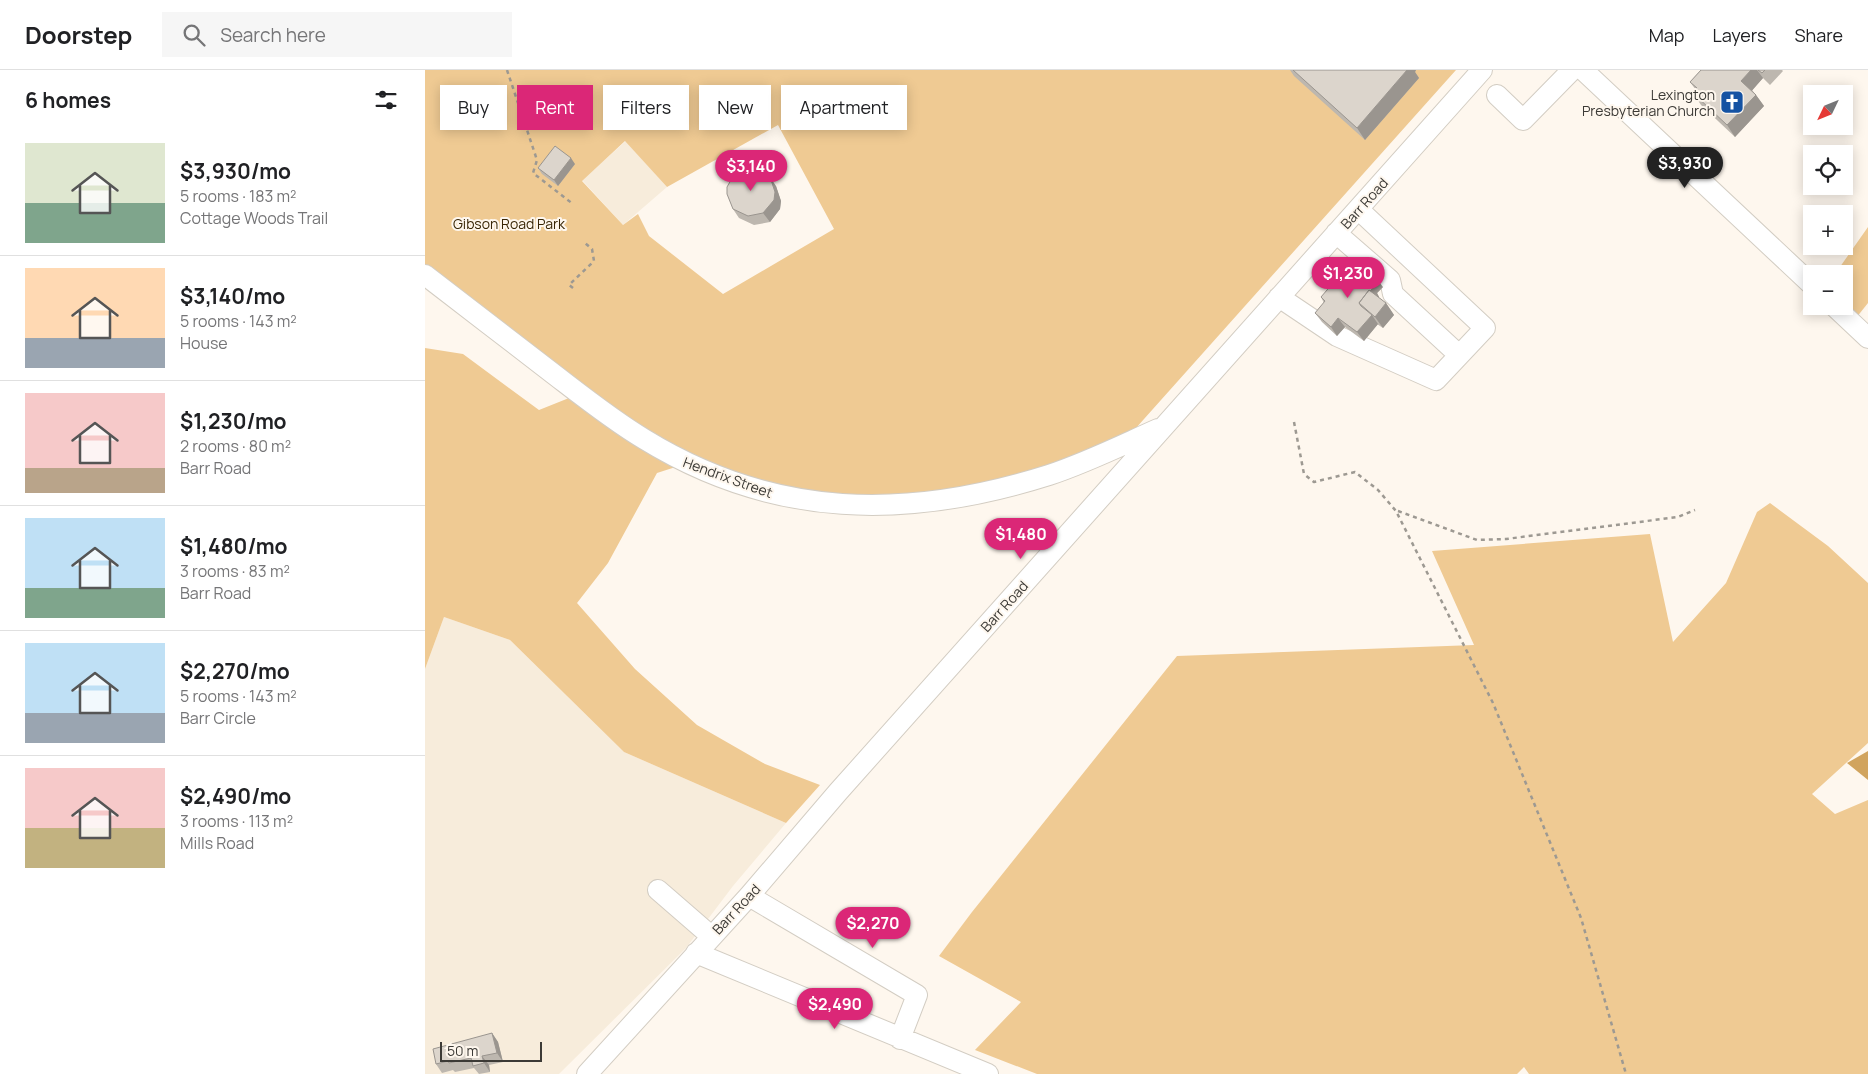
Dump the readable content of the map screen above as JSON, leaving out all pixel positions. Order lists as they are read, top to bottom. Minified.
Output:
{"streets":{"street":["Barr Road","Hendrix Street"]},"crossings":[["Barr Road","Hendrix Street"]],"parks":["Gibson Road Park"],"places":{"church":["Lexington Presbyterian Church"]},"scale_bar":"50 m","north":"bottom left","page":{"header":"Doorstep","search":"Search here","nav":["Map","Layers","Share"],"heading":"6 homes","map_buttons":["+","−"],"chip":["Buy","Rent","Filters","New","Apartment"],"list":[{"name":"$3,930/mo","note":"5 rooms · 183 m² · Cottage Woods Trail"},{"name":"$3,140/mo","note":"5 rooms · 143 m² · House"},{"name":"$1,230/mo","note":"2 rooms · 80 m² · Barr Road"},{"name":"$1,480/mo","note":"3 rooms · 83 m² · Barr Road"},{"name":"$2,270/mo","note":"5 rooms · 143 m² · Barr Circle"},{"name":"$2,490/mo","note":"3 rooms · 113 m² · Mills Road"}],"price":["$3,930","$3,140","$1,230","$1,480","$2,270","$2,490"],"scale":"50 m"}}
